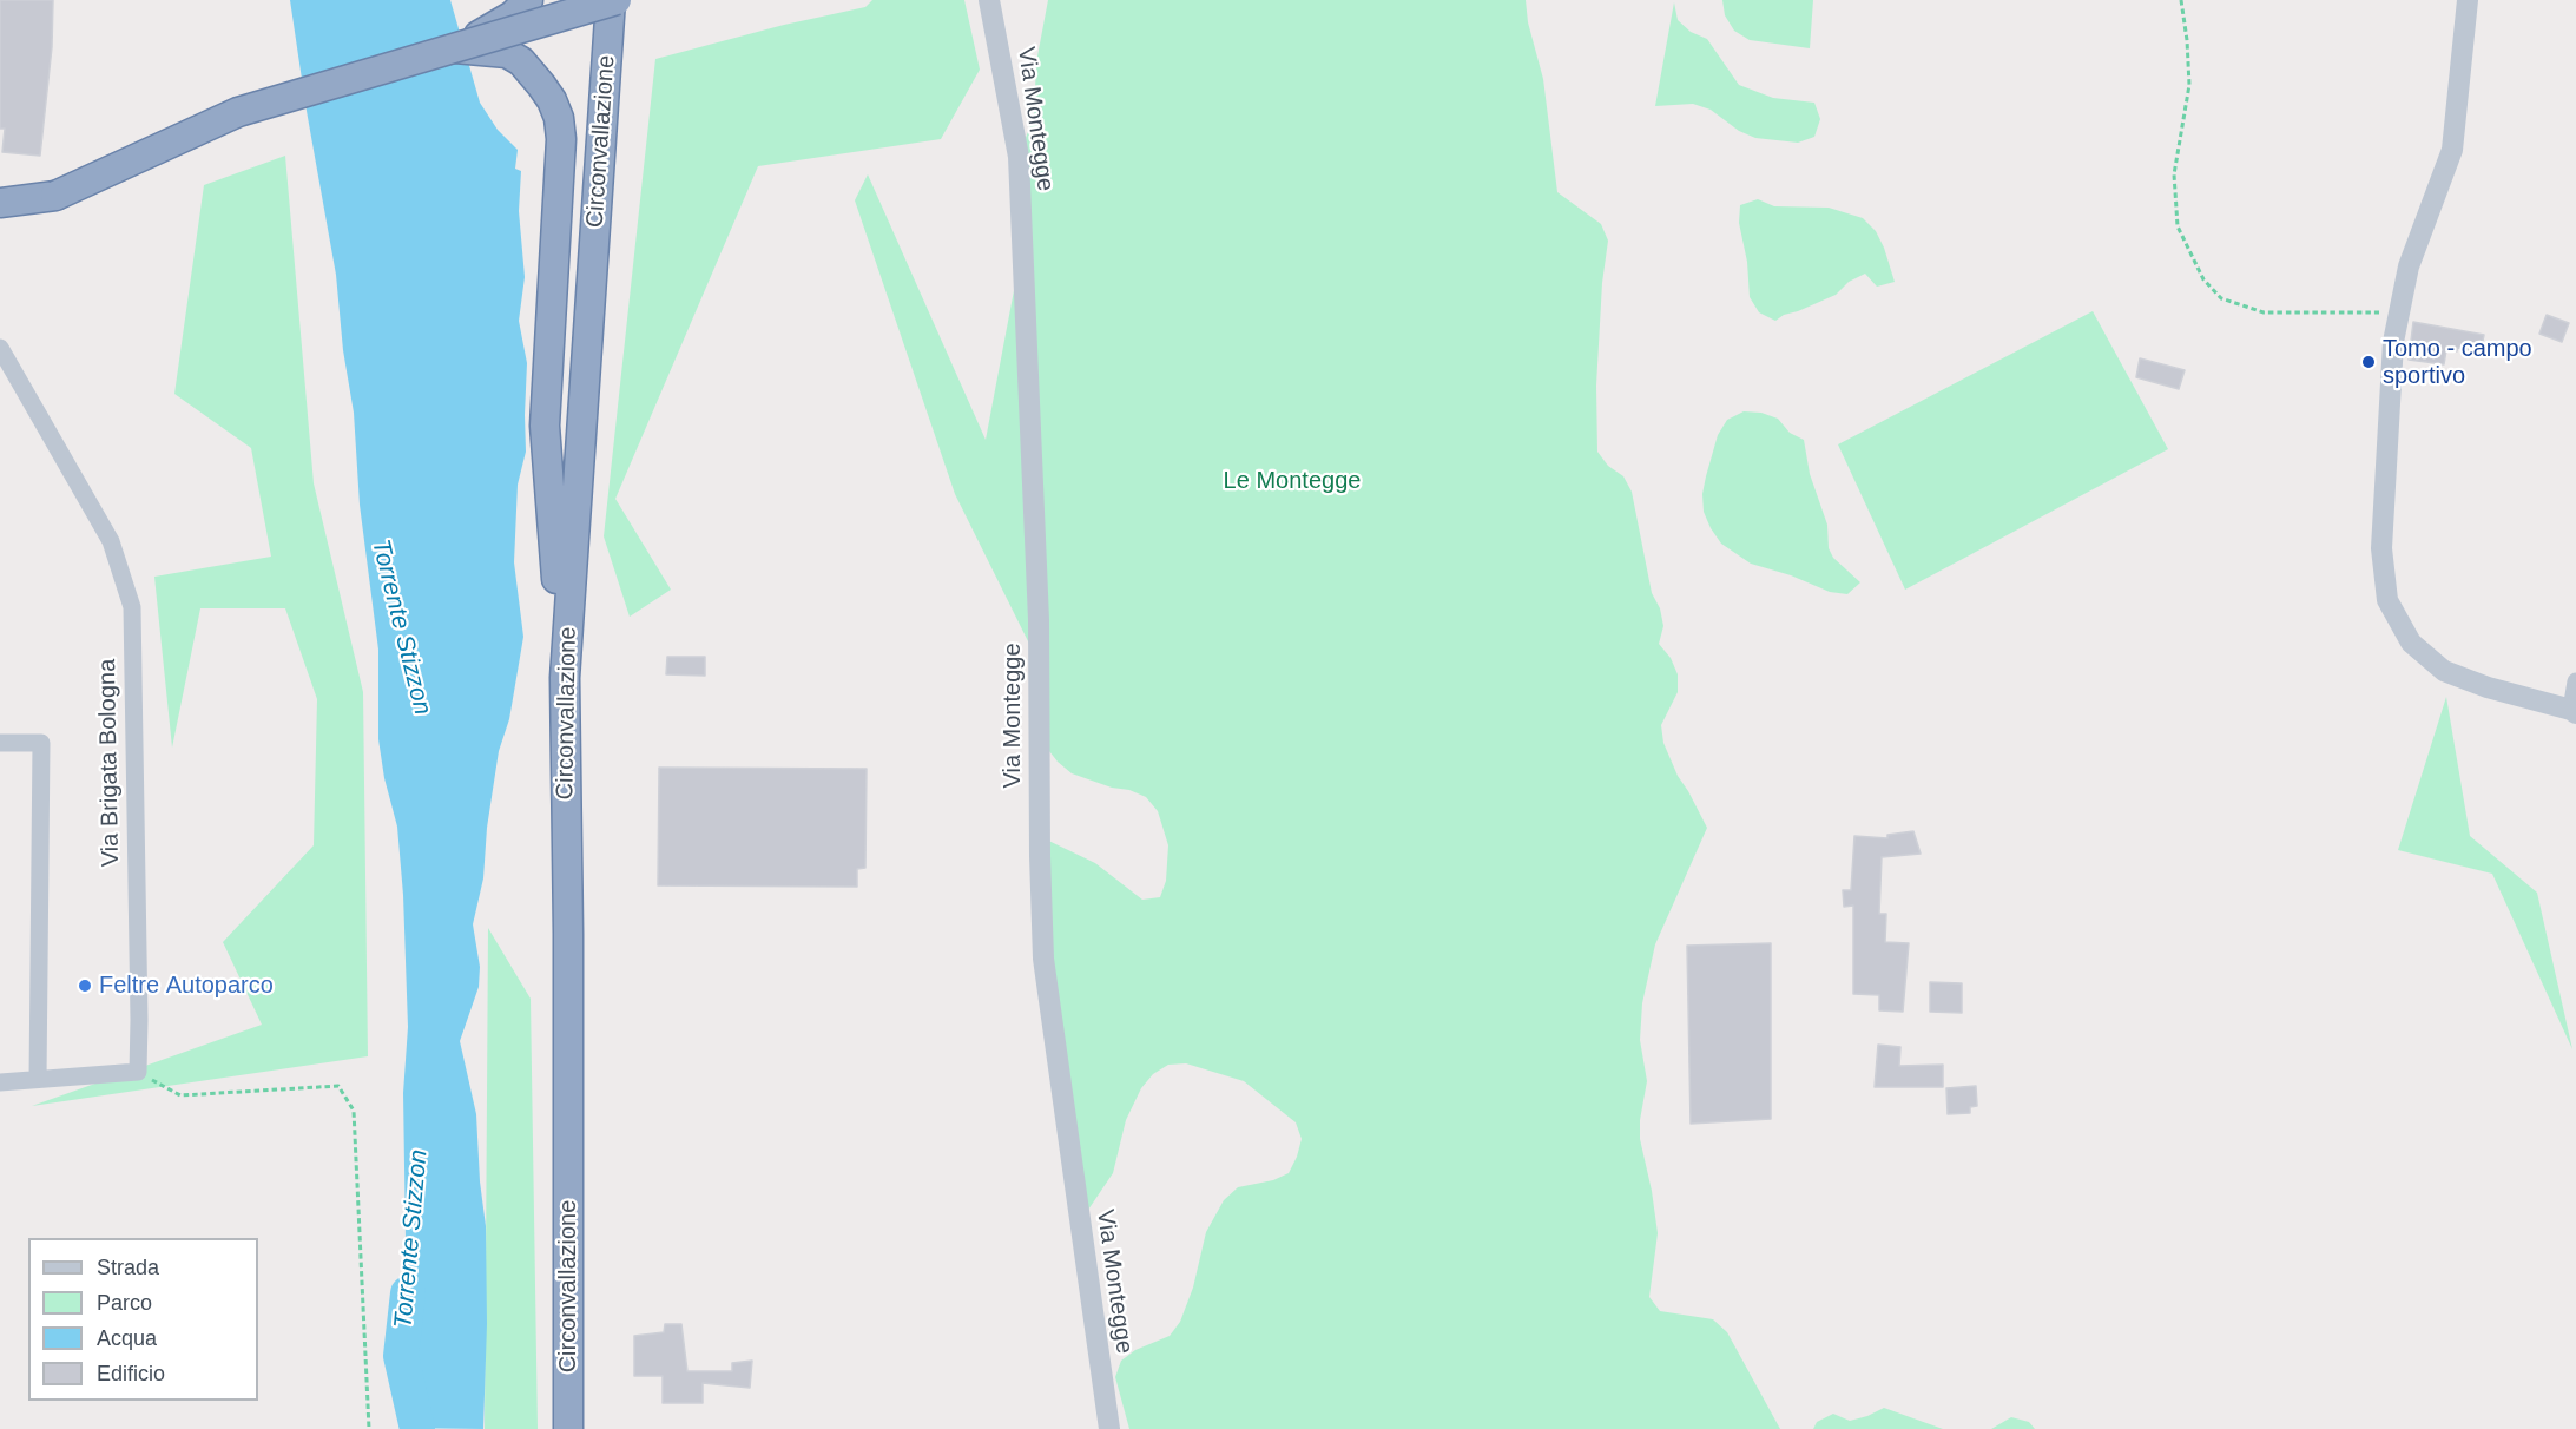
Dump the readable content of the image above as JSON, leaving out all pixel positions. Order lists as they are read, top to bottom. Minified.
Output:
{"streets":{"highway":["Circonvallazione"],"street":["Via Montegge","Via Brigata Bologna"]},"water":["Torrente Stizzon"],"parks":["Le Montegge"],"places":["Tomo - campo sportivo","Feltre Autoparco"],"legend":["Strada","Parco","Acqua","Edificio"]}
